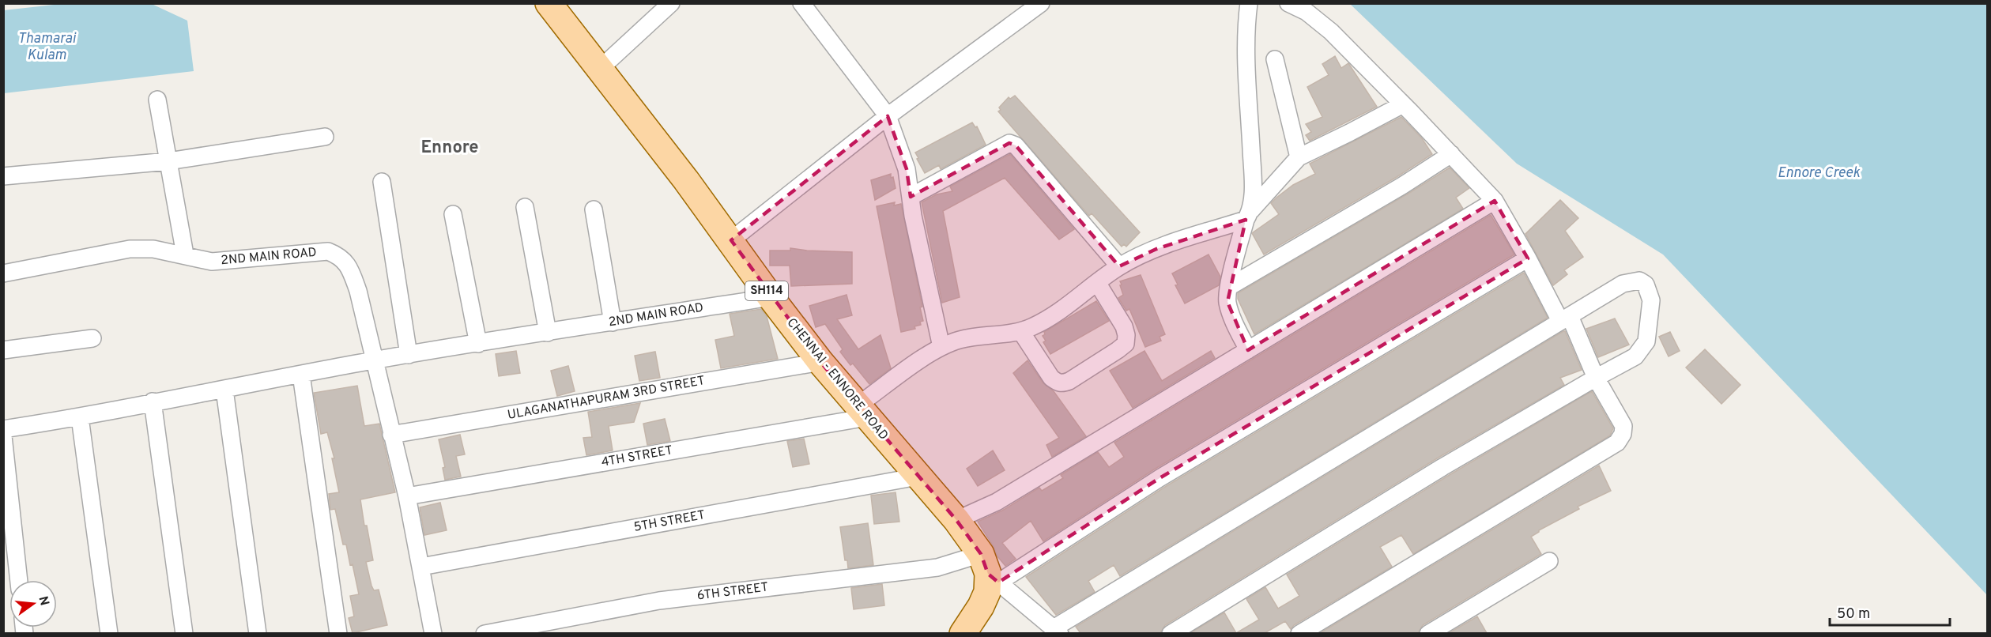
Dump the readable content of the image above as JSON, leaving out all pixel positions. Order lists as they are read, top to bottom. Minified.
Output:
{"streets":{"main road":["SH114","CHENNAI - ENNORE ROAD"],"street":["2ND MAIN ROAD","ULAGANATHAPURAM 3RD STREET","4TH STREET","5TH STREET","6TH STREET"]},"crossings":[["2ND MAIN ROAD","CHENNAI - ENNORE ROAD"],["CHENNAI - ENNORE ROAD","ULAGANATHAPURAM 3RD STREET"],["CHENNAI - ENNORE ROAD","4TH STREET"],["CHENNAI - ENNORE ROAD","5TH STREET"],["CHENNAI - ENNORE ROAD","6TH STREET"]],"districts":["Ennore"],"water":["Thamarai Kulam","Ennore Creek"],"scale_bar":"50 m","north":"right"}
